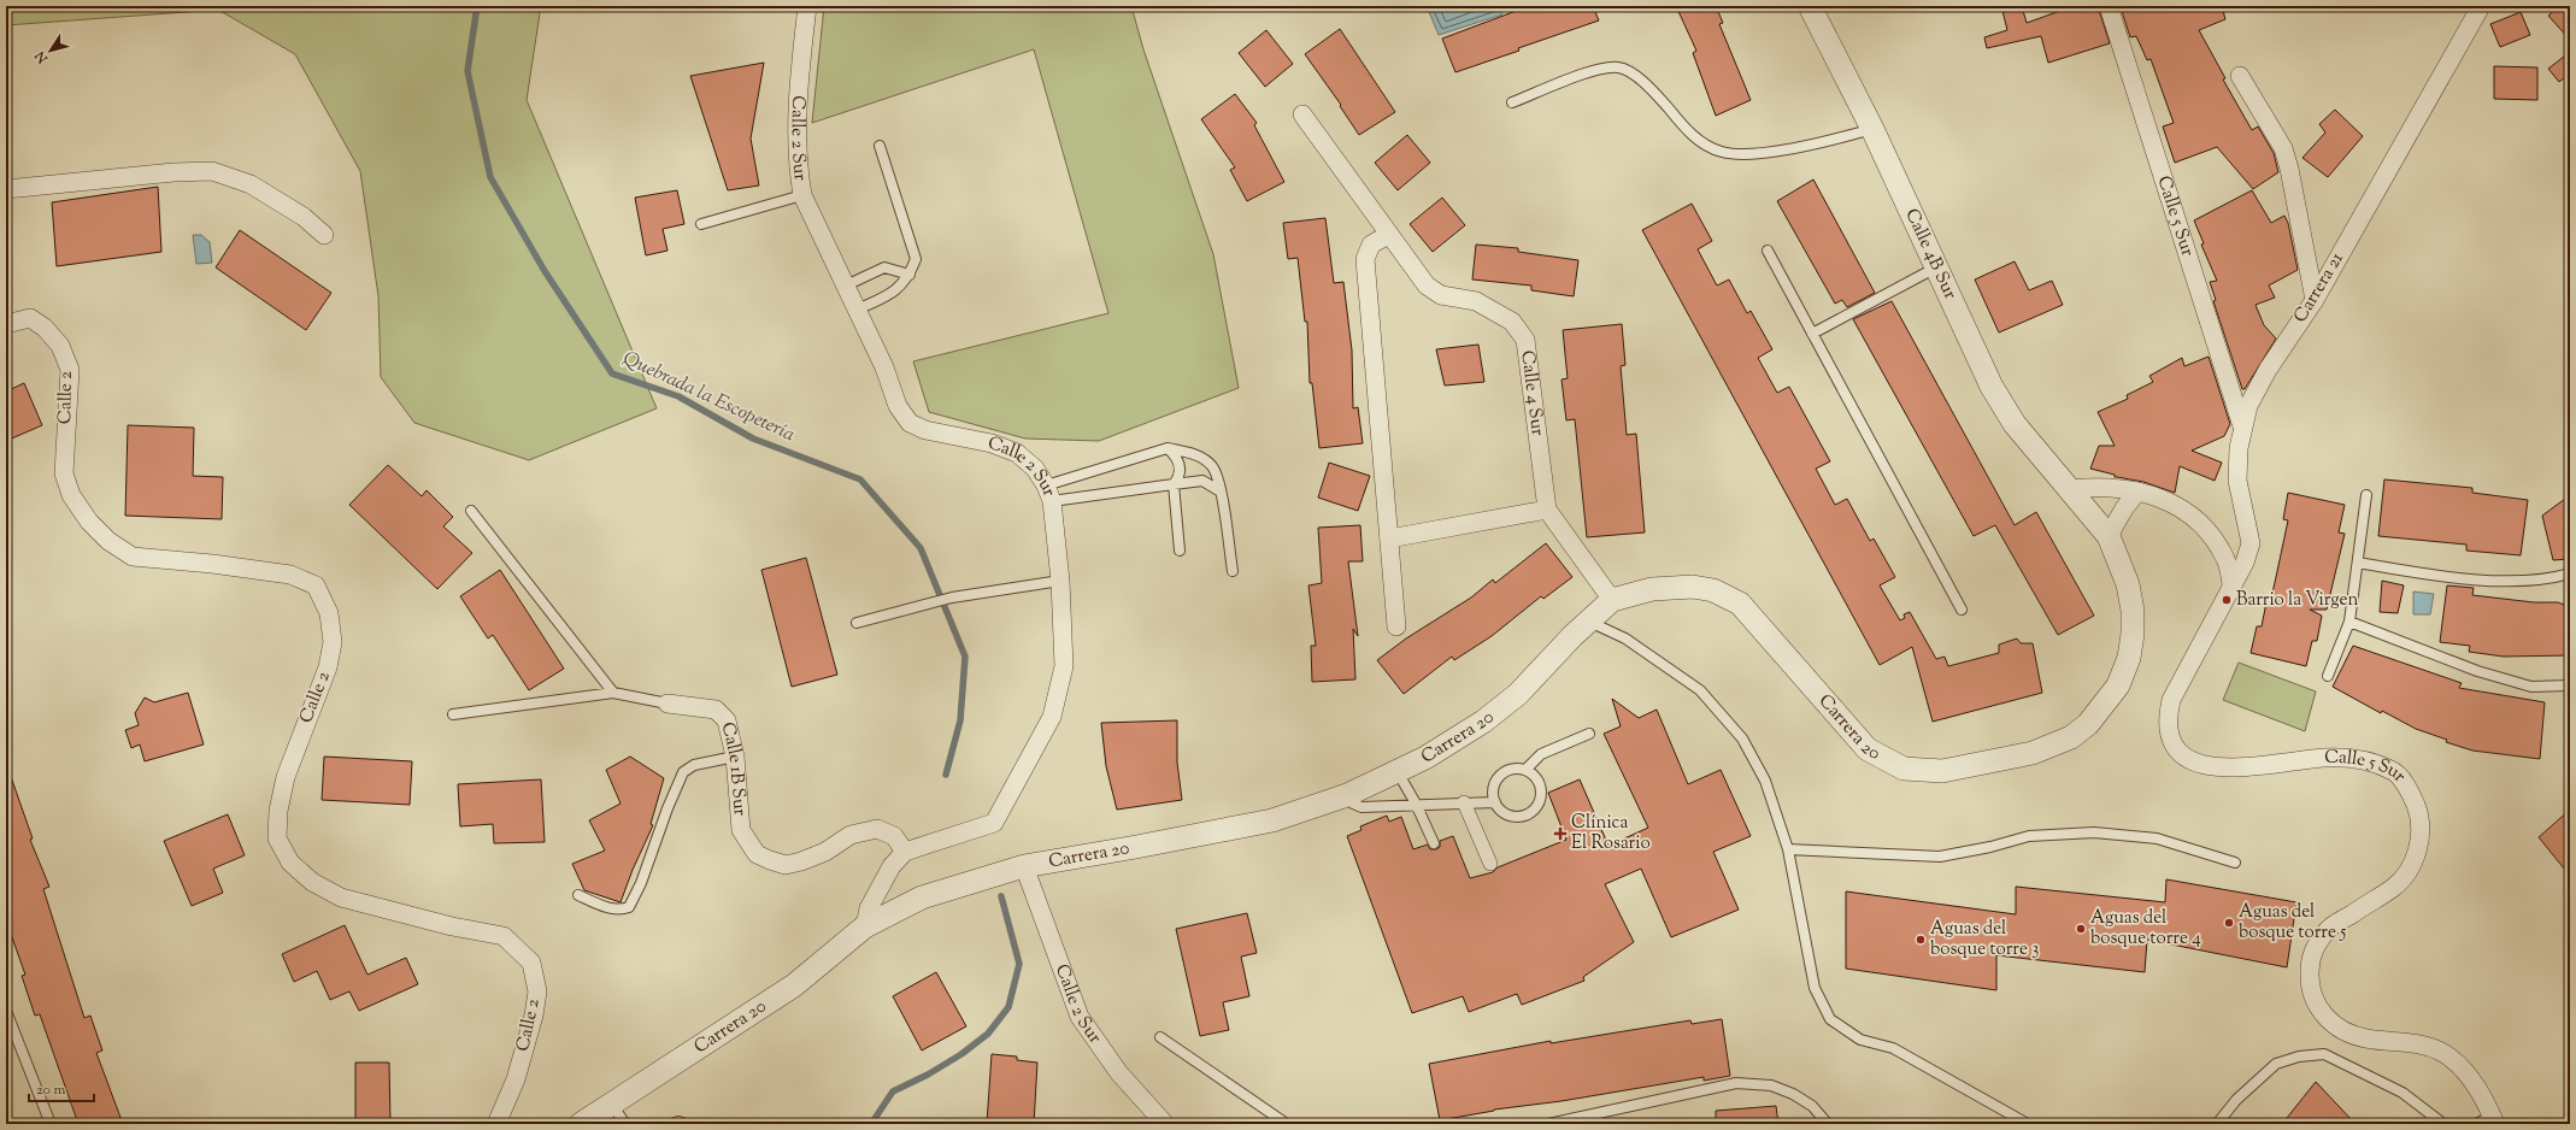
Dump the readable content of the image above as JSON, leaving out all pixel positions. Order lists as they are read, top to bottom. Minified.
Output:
{"streets":{"street":["Calle 2 Sur","Calle 5 Sur","Calle 4B Sur","Carrera 21","Calle 4 Sur","Calle 2","Carrera 20","Calle 1B Sur"]},"crossings":[["Calle 2 Sur","Carrera 20"],["Calle 2 Sur","Calle 1B Sur"],["Calle 5 Sur","Carrera 21"],["Calle 4B Sur","Carrera 20"],["Calle 4 Sur","Carrera 20"]],"water":["Quebrada la Escopetería"],"places":{"other":["Barrio la Virgen","Aguas del bosque torre 5","Aguas del bosque torre 4","Aguas del bosque torre 3"],"health":["Clínica El Rosario"]},"scale_bar":"20 m","north":"bottom left"}
